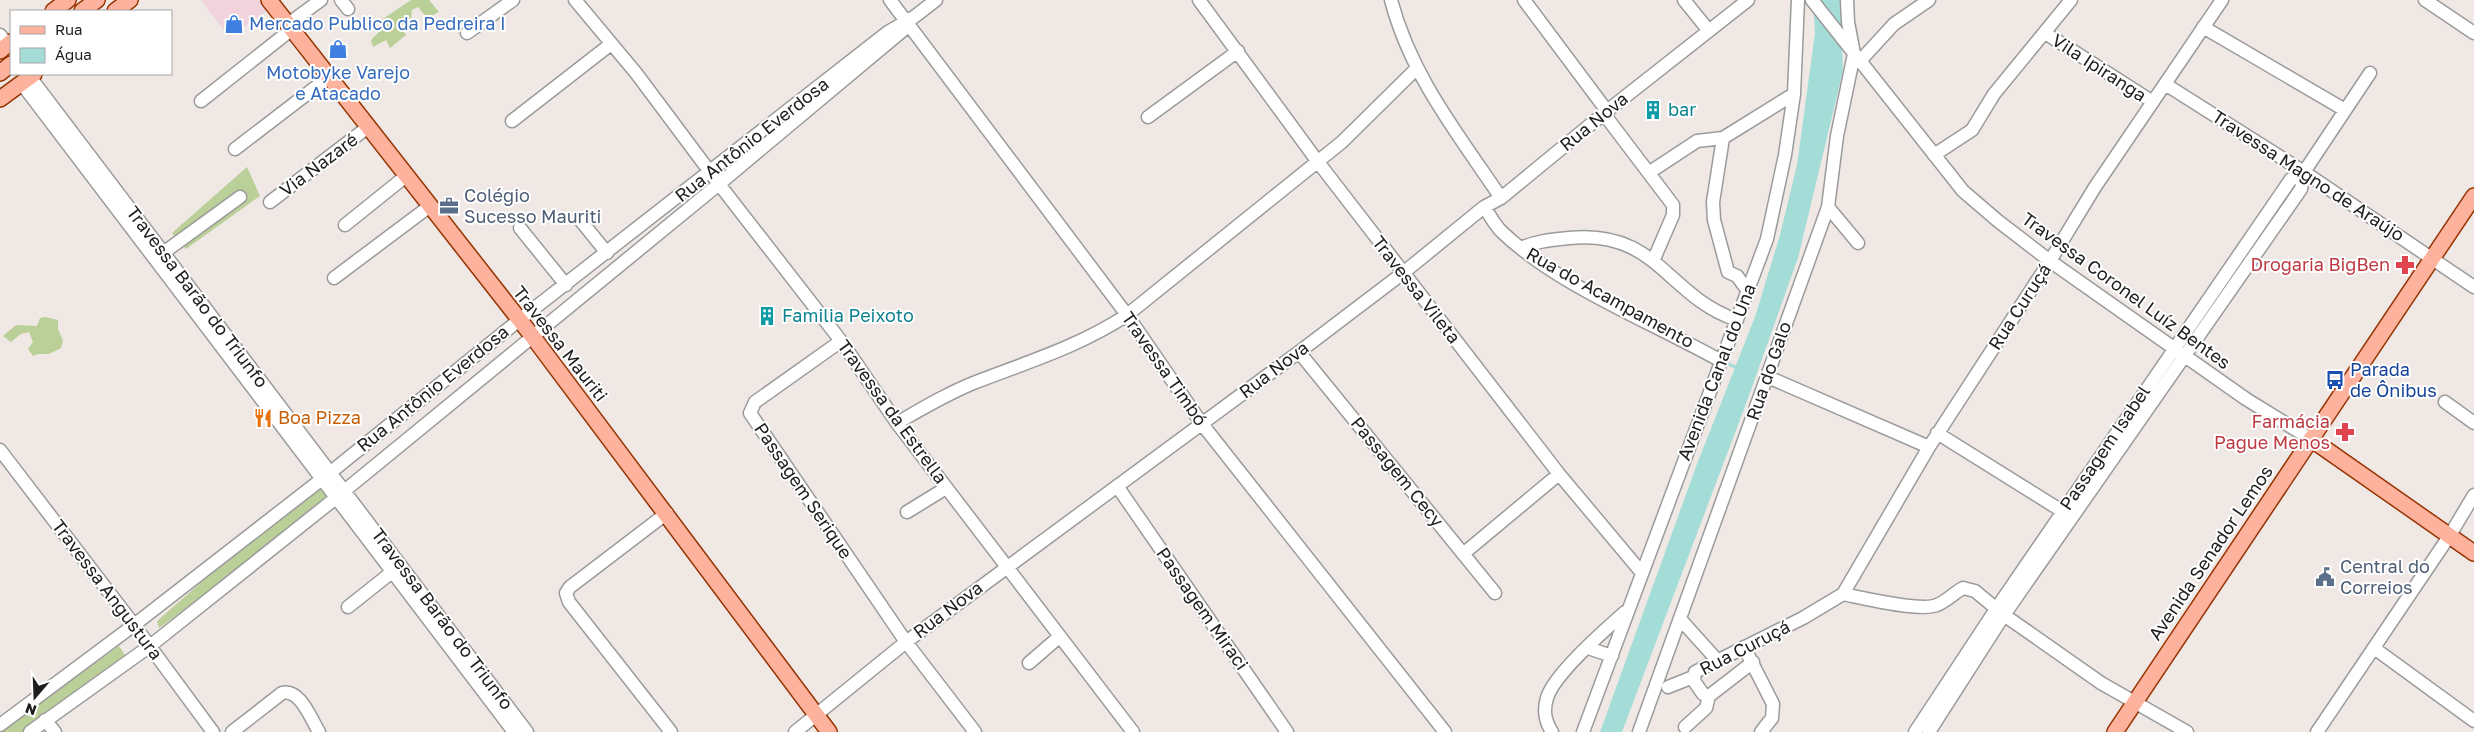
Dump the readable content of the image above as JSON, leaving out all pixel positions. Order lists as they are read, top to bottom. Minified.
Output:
{"streets":{"main road":["Travessa Coronel Luíz Bentes","Travessa Mauriti","Avenida Senador Lemos"],"street":["Vila Ipiranga","Rua Nova","Rua Antônio Everdosa","Via Nazaré","Travessa Magno de Araújo","Travessa Vileta","Travessa Barão do Triunfo","Rua do Acampamento","Rua Curuçá","Travessa Timbó","Rua do Galo","Avenida Canal do Una","Travessa da Estrella","Passagem Isabel","Passagem Cecy","Passagem Serique","Travessa Angustura","Passagem Miraci"]},"crossings":[["Vila Ipiranga","Rua Curuçá"],["Rua Nova","Travessa Vileta"],["Rua Nova","Rua do Acampamento"],["Rua Nova","Travessa Mauriti"],["Rua Nova","Travessa Timbó"],["Rua Nova","Travessa da Estrella"],["Rua Nova","Passagem Cecy"],["Rua Nova","Passagem Serique"],["Rua Nova","Passagem Miraci"],["Rua Antônio Everdosa","Travessa Barão do Triunfo"],["Rua Antônio Everdosa","Travessa Mauriti"],["Rua Antônio Everdosa","Travessa Timbó"],["Rua Antônio Everdosa","Travessa da Estrella"],["Rua Antônio Everdosa","Travessa Angustura"],["Via Nazaré","Travessa Mauriti"],["Travessa Magno de Araújo","Rua Curuçá"],["Travessa Magno de Araújo","Passagem Isabel"],["Travessa Magno de Araújo","Avenida Senador Lemos"],["Travessa Vileta","Avenida Canal do Una"],["Travessa Coronel Luíz Bentes","Rua Curuçá"],["Travessa Coronel Luíz Bentes","Rua do Galo"],["Travessa Coronel Luíz Bentes","Passagem Isabel"],["Travessa Coronel Luíz Bentes","Avenida Senador Lemos"],["Rua do Acampamento","Avenida Canal do Una"],["Travessa da Estrella","Passagem Serique"]],"places":{"shop":["Mercado Publico da Pedreira I","Motobyke Varejo e Atacado"],"building":["bar","Familia Peixoto"],"office":["Colégio Sucesso Mauriti"],"pharmacy":["Drogaria BigBen","Farmácia Pague Menos"],"bus stop":["Parada de Ônibus"],"restaurant":["Boa Pizza"],"public building":["Central do Correios"]},"legend":["Rua","Água"],"north":"bottom"}
